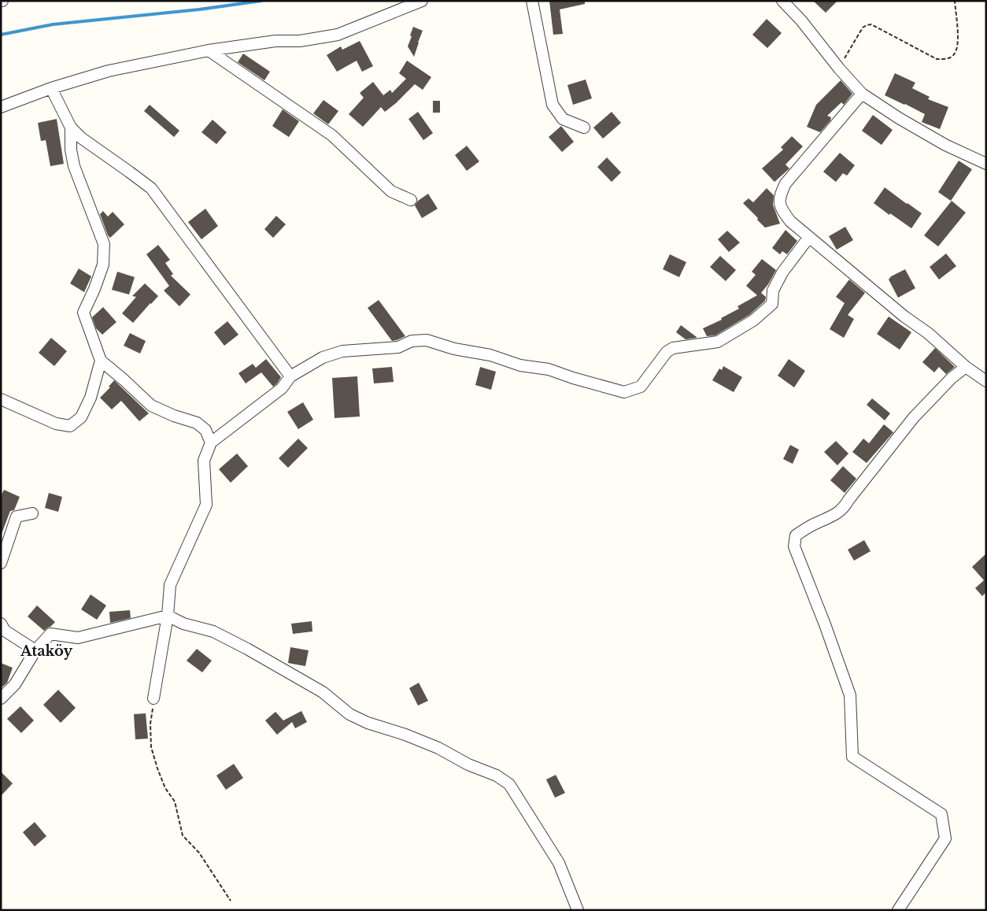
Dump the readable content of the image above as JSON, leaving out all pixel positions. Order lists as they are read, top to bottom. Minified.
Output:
{"districts":["Ataköy"]}
